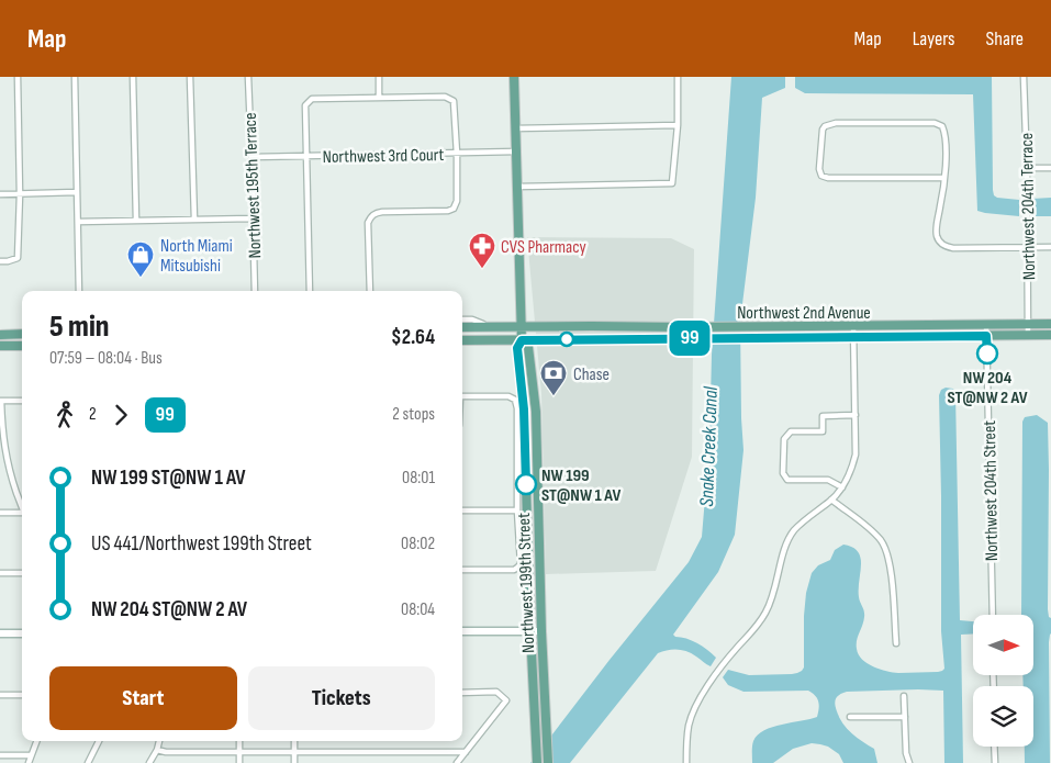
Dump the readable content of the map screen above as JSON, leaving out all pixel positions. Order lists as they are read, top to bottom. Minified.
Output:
{"streets":{"main road":["Northwest 2nd Avenue","Northwest 199th Street"],"street":["Northwest 3rd Court","Northwest 195th Terrace","Northwest 204th Terrace","Northwest 204th Street"]},"crossings":[["Northwest 3rd Court","Northwest 195th Terrace"],["Northwest 3rd Court","Northwest 199th Street"],["Northwest 204th Terrace","Northwest 2nd Avenue"],["Northwest 2nd Avenue","Northwest 204th Street"],["Northwest 2nd Avenue","Northwest 199th Street"]],"water":["Snake Creek Canal"],"places":{"pharmacy":["CVS Pharmacy"],"shop":["North Miami Mitsubishi"],"other":["NW 204 ST@NW 2 AV","NW 199 ST@NW 1 AV"],"bank":["Chase"]},"lines":["bus line 99"],"north":"right","page":{"header":"Map","nav":["Map","Layers","Share"],"on_map":"99","heading":["5 min","07:59 – 08:04 · Bus","$2.64"],"legs":["2","99","2 stops"],"list":[{"name":"NW 199 ST@NW 1 AV","value":"08:01"},{"name":"US 441/Northwest 199th Street","value":"08:02"},{"name":"NW 204 ST@NW 2 AV","value":"08:04"}],"buttons":["Start","Tickets"]}}
